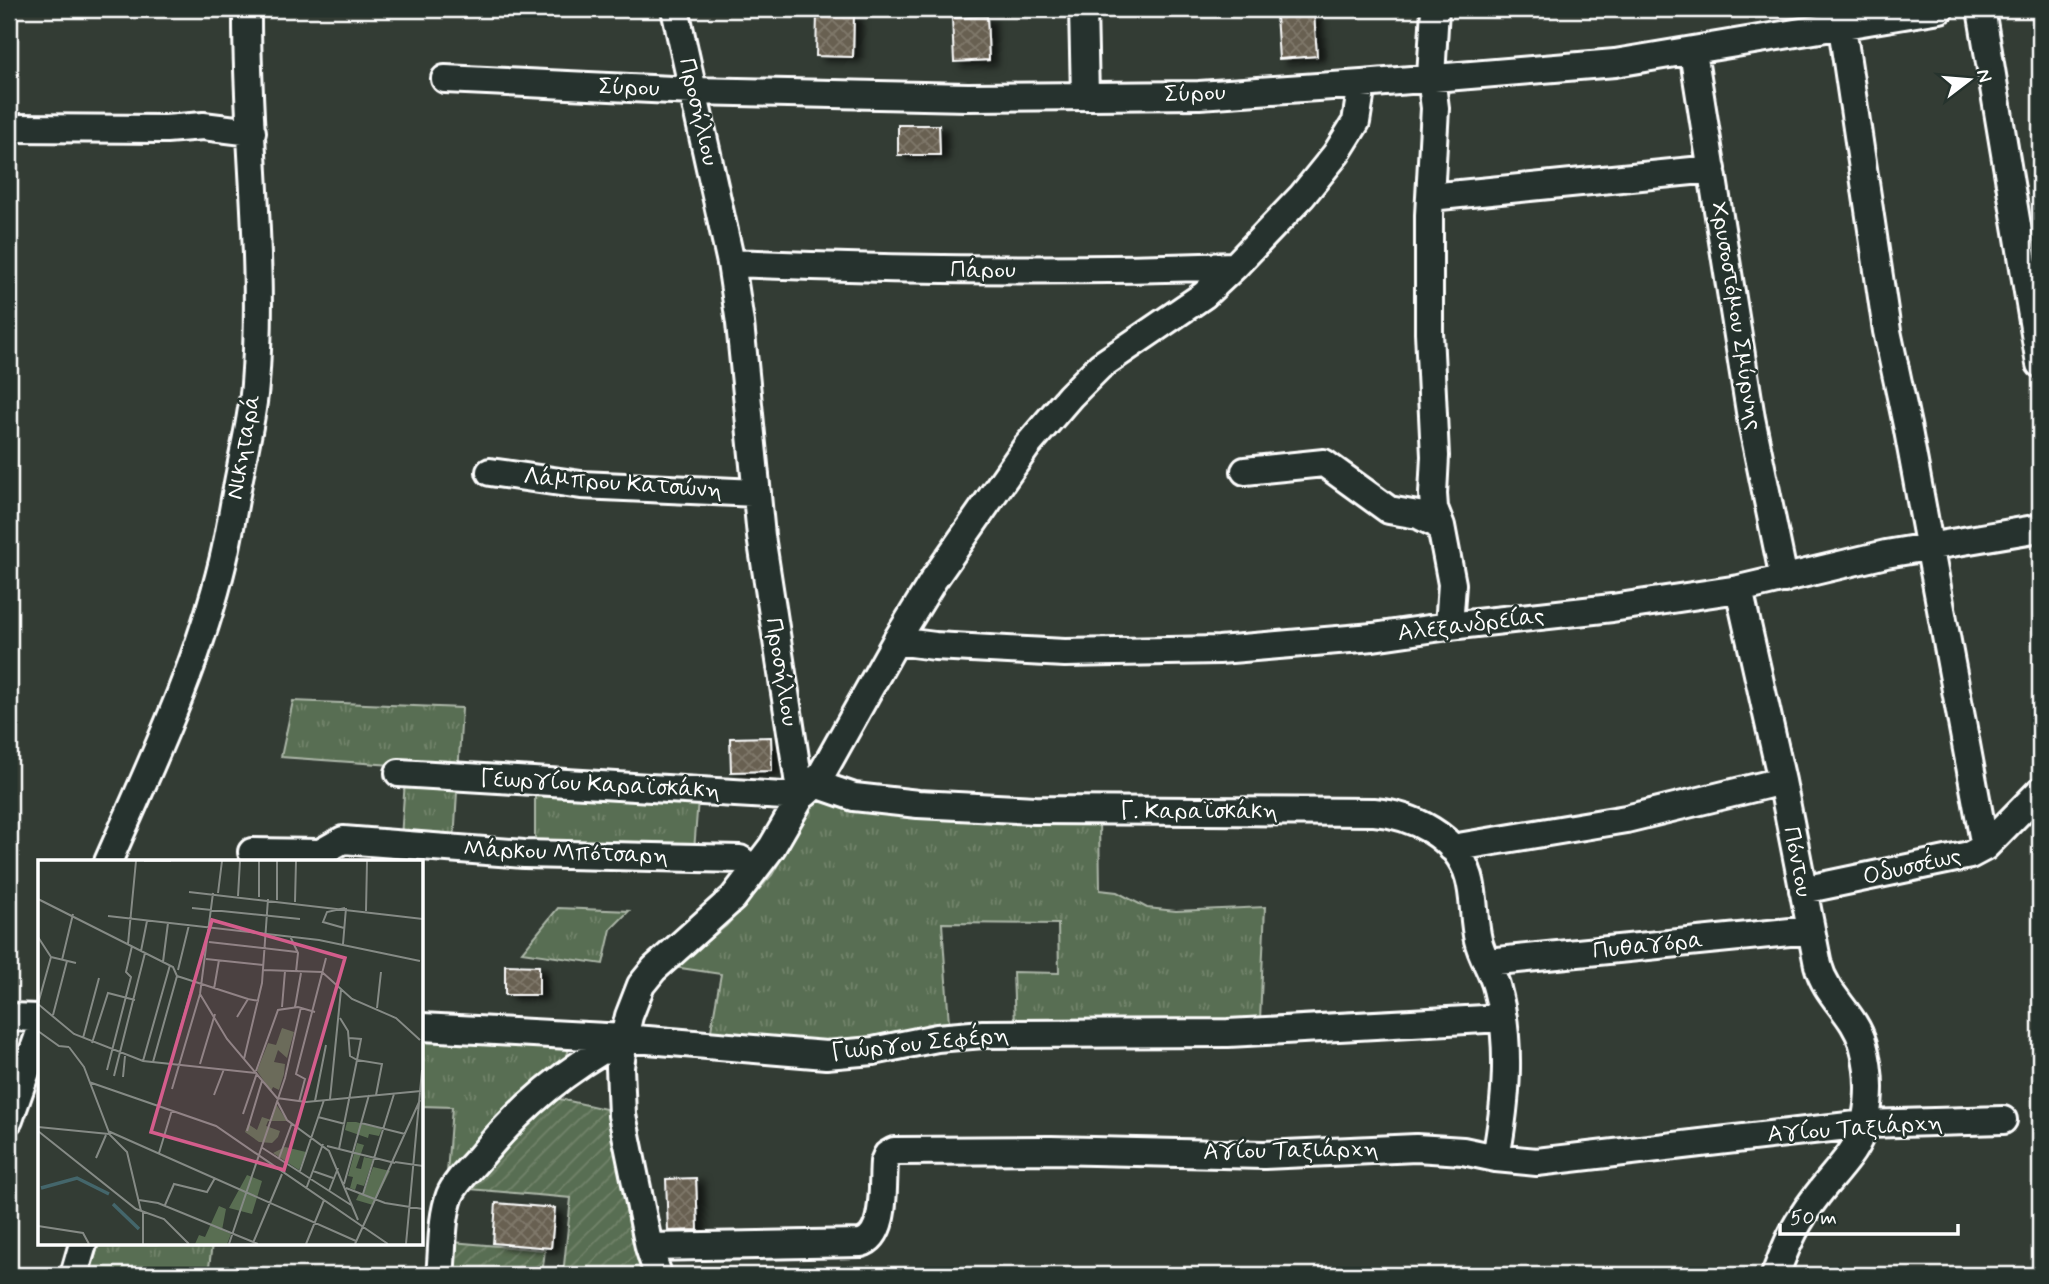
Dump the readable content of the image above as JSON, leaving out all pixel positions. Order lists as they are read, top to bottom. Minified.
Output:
{"streets":{"street":["Σύρου","Προσήλιου","Πάρου","Χρυσοστόμου Σμύρνης","Νικηταρά","Λάμπρου Κατσώνη","Αλεξανδρείας","Γεωργίου Καραϊσκάκη","Γ. Καραϊσκάκη","Μάρκου Μπότσαρη","Πόντου","Οδυσσέως","Πυθαγόρα","Γιώργου Σεφέρη","Αγίου Ταξιάρχη"]},"crossings":[["Σύρου","Προσήλιου"],["Σύρου","Χρυσοστόμου Σμύρνης"],["Προσήλιου","Πάρου"],["Προσήλιου","Λάμπρου Κατσώνη"],["Προσήλιου","Γεωργίου Καραϊσκάκη"],["Προσήλιου","Γ. Καραϊσκάκη"],["Χρυσοστόμου Σμύρνης","Αλεξανδρείας"],["Αλεξανδρείας","Πόντου"],["Γεωργίου Καραϊσκάκη","Γ. Καραϊσκάκη"],["Γ. Καραϊσκάκη","Πυθαγόρα"],["Γ. Καραϊσκάκη","Γιώργου Σεφέρη"],["Γ. Καραϊσκάκη","Αγίου Ταξιάρχη"],["Πόντου","Οδυσσέως"],["Πόντου","Πυθαγόρα"],["Πόντου","Αγίου Ταξιάρχη"]],"scale_bar":"50 m","north":"right"}
